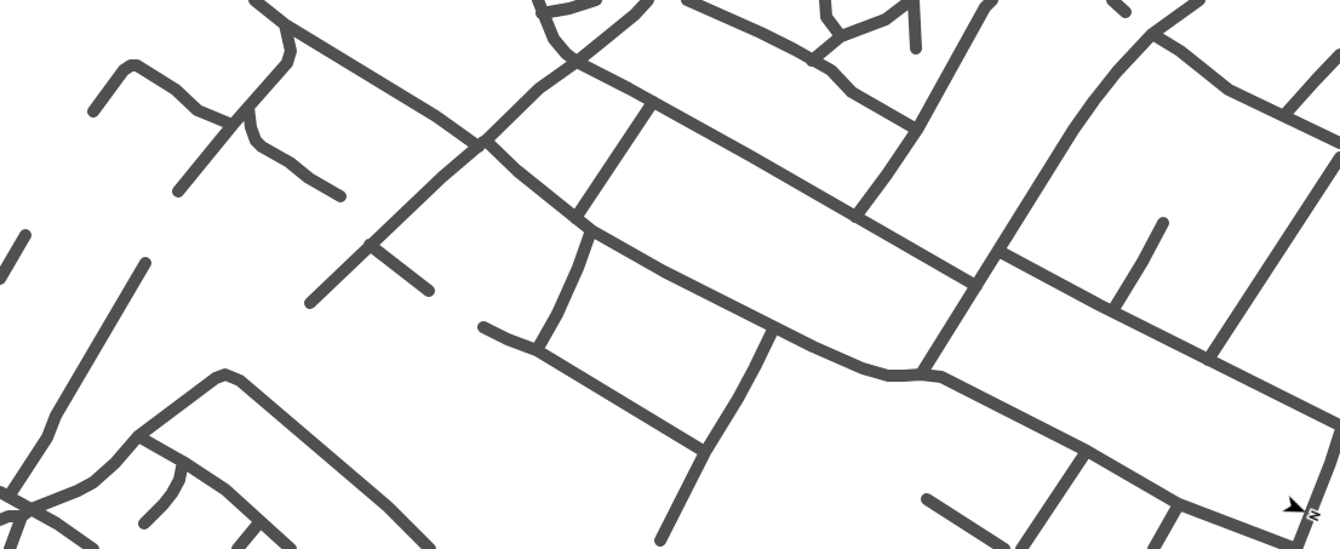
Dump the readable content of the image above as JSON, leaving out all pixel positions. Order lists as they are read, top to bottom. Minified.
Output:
{"north":"bottom right"}
